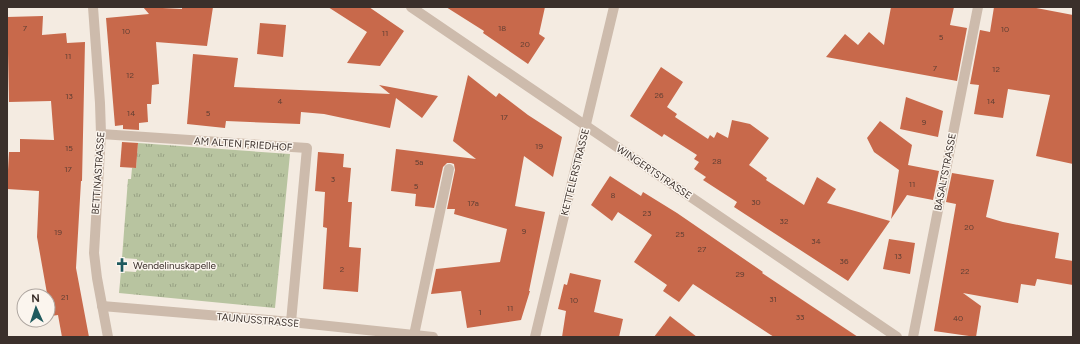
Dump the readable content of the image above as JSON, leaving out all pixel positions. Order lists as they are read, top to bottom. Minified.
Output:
{"streets":{"street":["AM ALTEN FRIEDHOF","KETTELERSTRASSE","WINGERTSTRASSE","BASALTSTRASSE","BETTINASTRASSE","TAUNUSSTRASSE"]},"crossings":[["AM ALTEN FRIEDHOF","BETTINASTRASSE"],["AM ALTEN FRIEDHOF","TAUNUSSTRASSE"],["KETTELERSTRASSE","WINGERTSTRASSE"],["BETTINASTRASSE","TAUNUSSTRASSE"]],"places":{"church":["Wendelinuskapelle"]},"house_numbers":["7","18","10","10","11","5","20","11","7","12","12","26","13","4","14","14","5","17","9","19","15","28","5a","17","3","11","5","8","30","17a","23","32","20","9","19","25","34","27","13","36","2","22","29","21","31","10","11","1","33","40"],"north":"top"}
